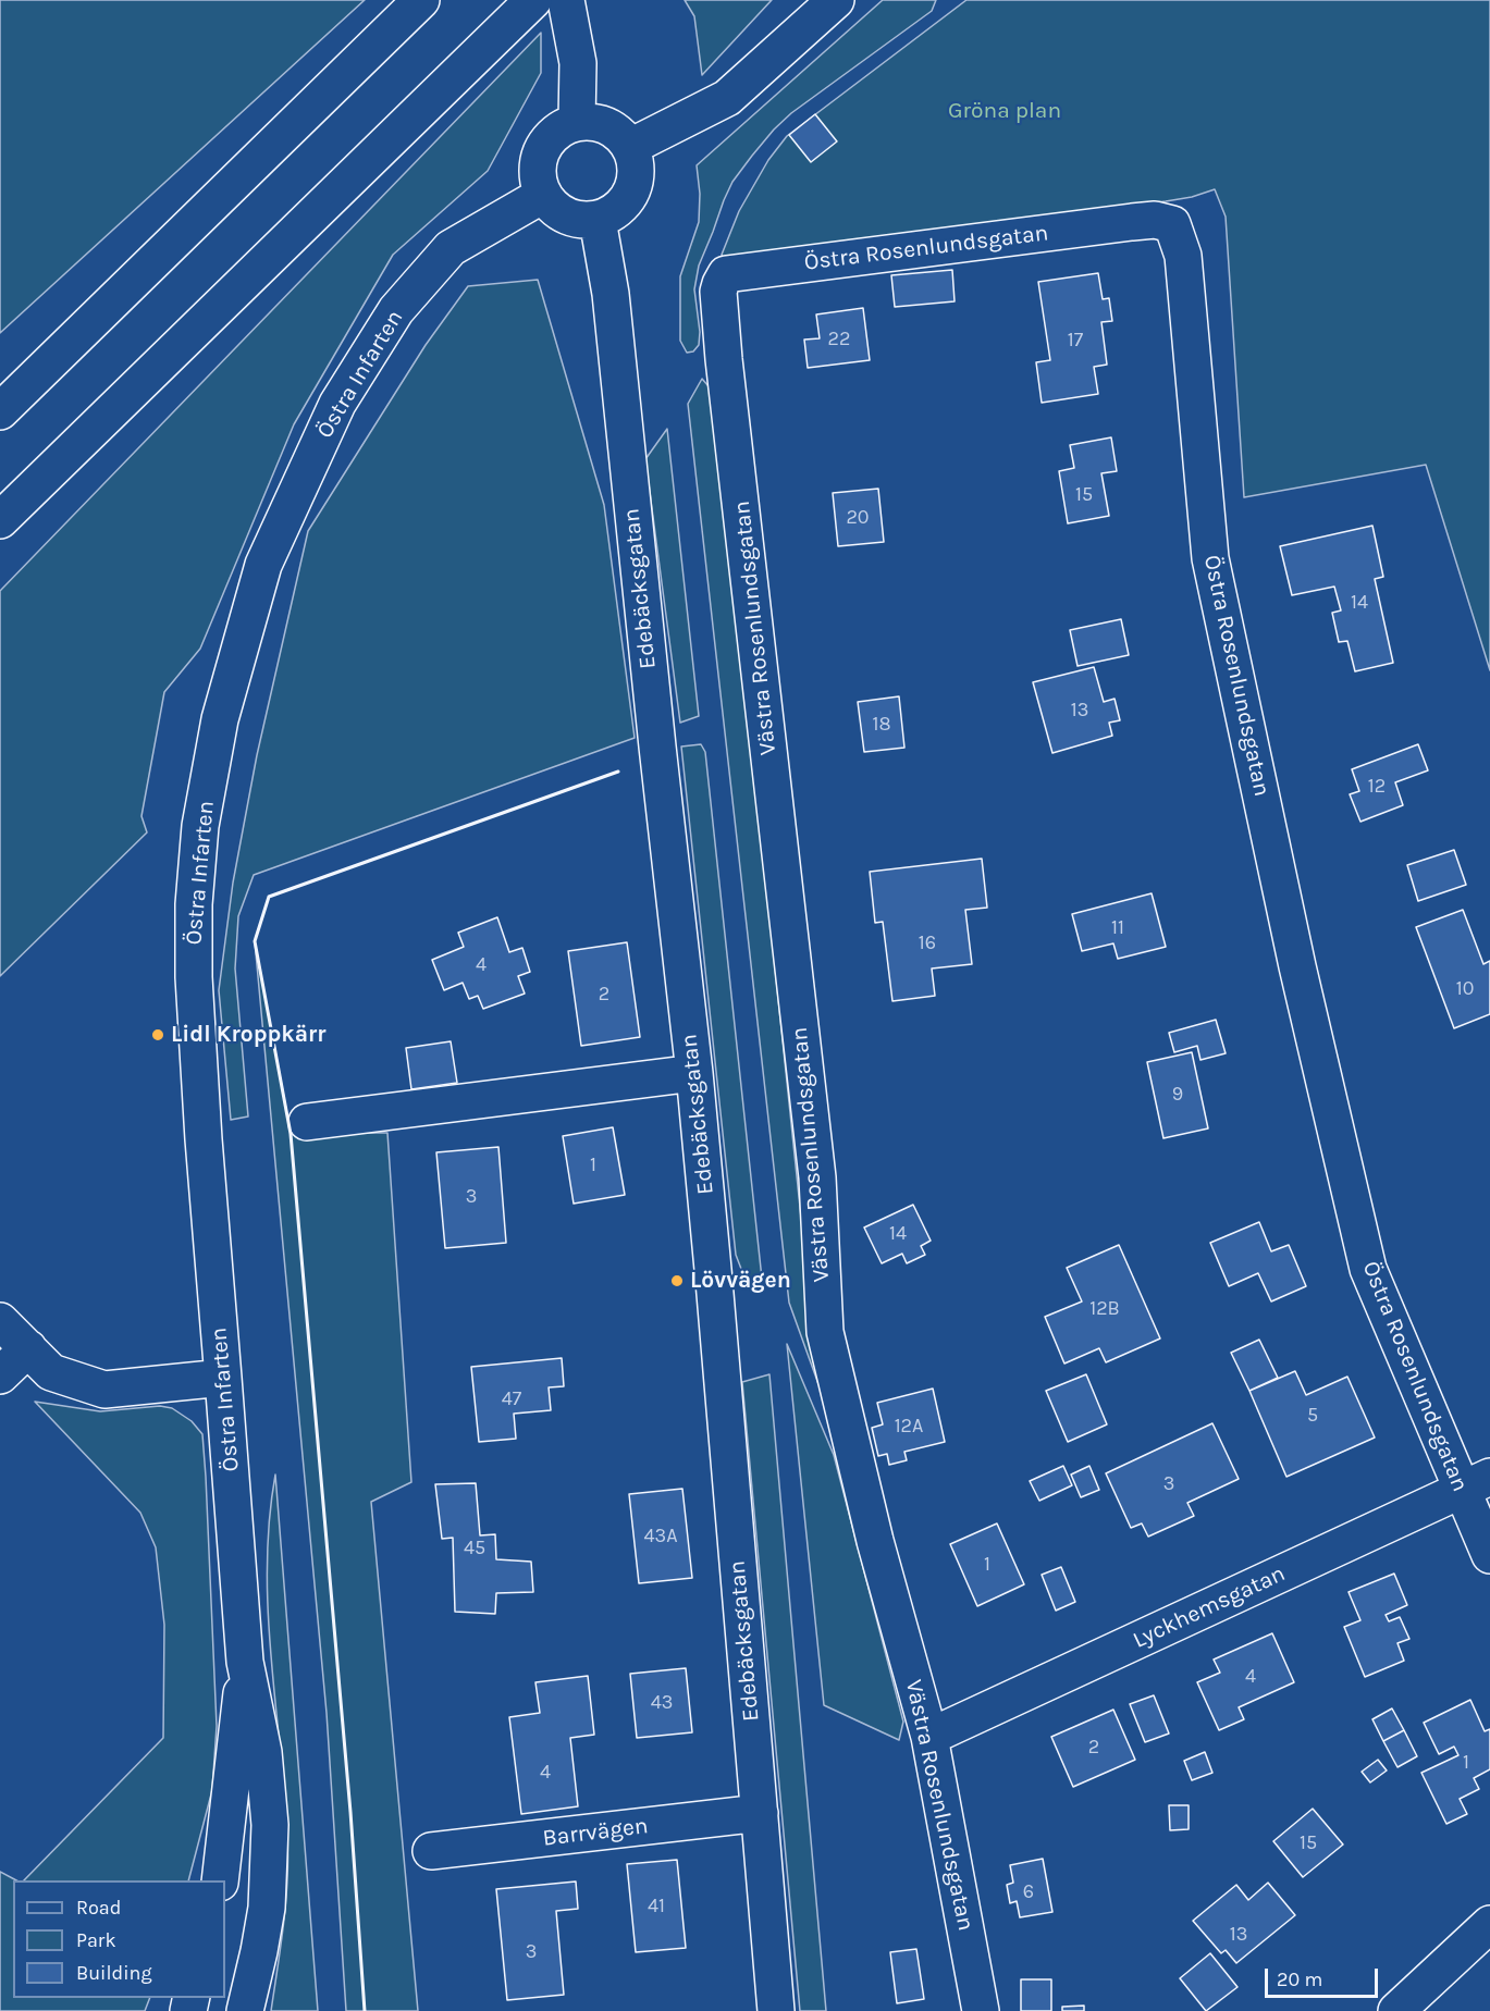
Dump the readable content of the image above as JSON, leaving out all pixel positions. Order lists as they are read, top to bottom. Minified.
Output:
{"streets":{"main road":["Östra Rosenlundsgatan","Östra Infarten","Edebäcksgatan","Västra Rosenlundsgatan","Lyckhemsgatan","Barrvägen"]},"crossings":[["Östra Rosenlundsgatan","Västra Rosenlundsgatan"],["Östra Rosenlundsgatan","Lyckhemsgatan"],["Östra Infarten","Edebäcksgatan"],["Edebäcksgatan","Barrvägen"],["Västra Rosenlundsgatan","Lyckhemsgatan"]],"parks":["Gröna plan"],"places":["Lidl Kroppkärr","Lövvägen"],"house_numbers":["22","17","15","20","14","13","18","12","11","16","4","10","2","9","1","3","14","12B","47","5","12A","3","43A","45","1","4","43","2","1","4","15","6","41","13","3"],"legend":["Road","Park","Building"],"scale_bar":"20 m"}
